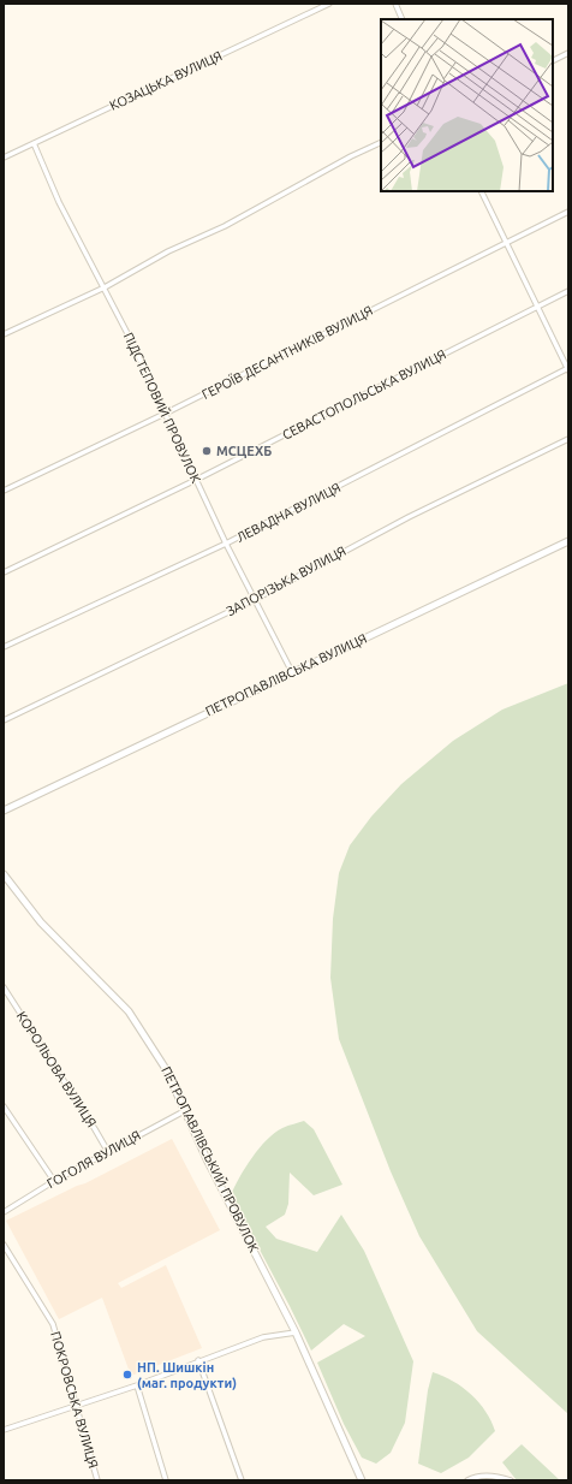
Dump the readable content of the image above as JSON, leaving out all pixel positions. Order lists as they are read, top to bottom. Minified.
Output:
{"streets":{"street":["КОЗАЦЬКА ВУЛИЦЯ","ГЕРОЇВ ДЕСАНТНИКІВ ВУЛИЦЯ","СЕВАСТОПОЛЬСЬКА ВУЛИЦЯ","ПІДСТЕПОВИЙ ПРОВУЛОК","ЛЕВАДНА ВУЛИЦЯ","ЗАПОРІЗЬКА ВУЛИЦЯ","ПЕТРОПАВЛІВСЬКА ВУЛИЦЯ","КОРОЛЬОВА ВУЛИЦЯ","ГОГОЛЯ ВУЛИЦЯ","ПЕТРОПАВЛІВСЬКИЙ ПРОВУЛОК","ПОКРОВСЬКА ВУЛИЦЯ"]},"crossings":[["КОЗАЦЬКА ВУЛИЦЯ","ПІДСТЕПОВИЙ ПРОВУЛОК"],["ГЕРОЇВ ДЕСАНТНИКІВ ВУЛИЦЯ","ПІДСТЕПОВИЙ ПРОВУЛОК"],["СЕВАСТОПОЛЬСЬКА ВУЛИЦЯ","ПІДСТЕПОВИЙ ПРОВУЛОК"],["ПІДСТЕПОВИЙ ПРОВУЛОК","ЛЕВАДНА ВУЛИЦЯ"],["ПІДСТЕПОВИЙ ПРОВУЛОК","ЗАПОРІЗЬКА ВУЛИЦЯ"],["ПІДСТЕПОВИЙ ПРОВУЛОК","ПЕТРОПАВЛІВСЬКА ВУЛИЦЯ"],["КОРОЛЬОВА ВУЛИЦЯ","ГОГОЛЯ ВУЛИЦЯ"],["ГОГОЛЯ ВУЛИЦЯ","ПЕТРОПАВЛІВСЬКИЙ ПРОВУЛОК"]],"places":["МСЦЕХБ","НП. Шишкін (маг. продукти)"]}
